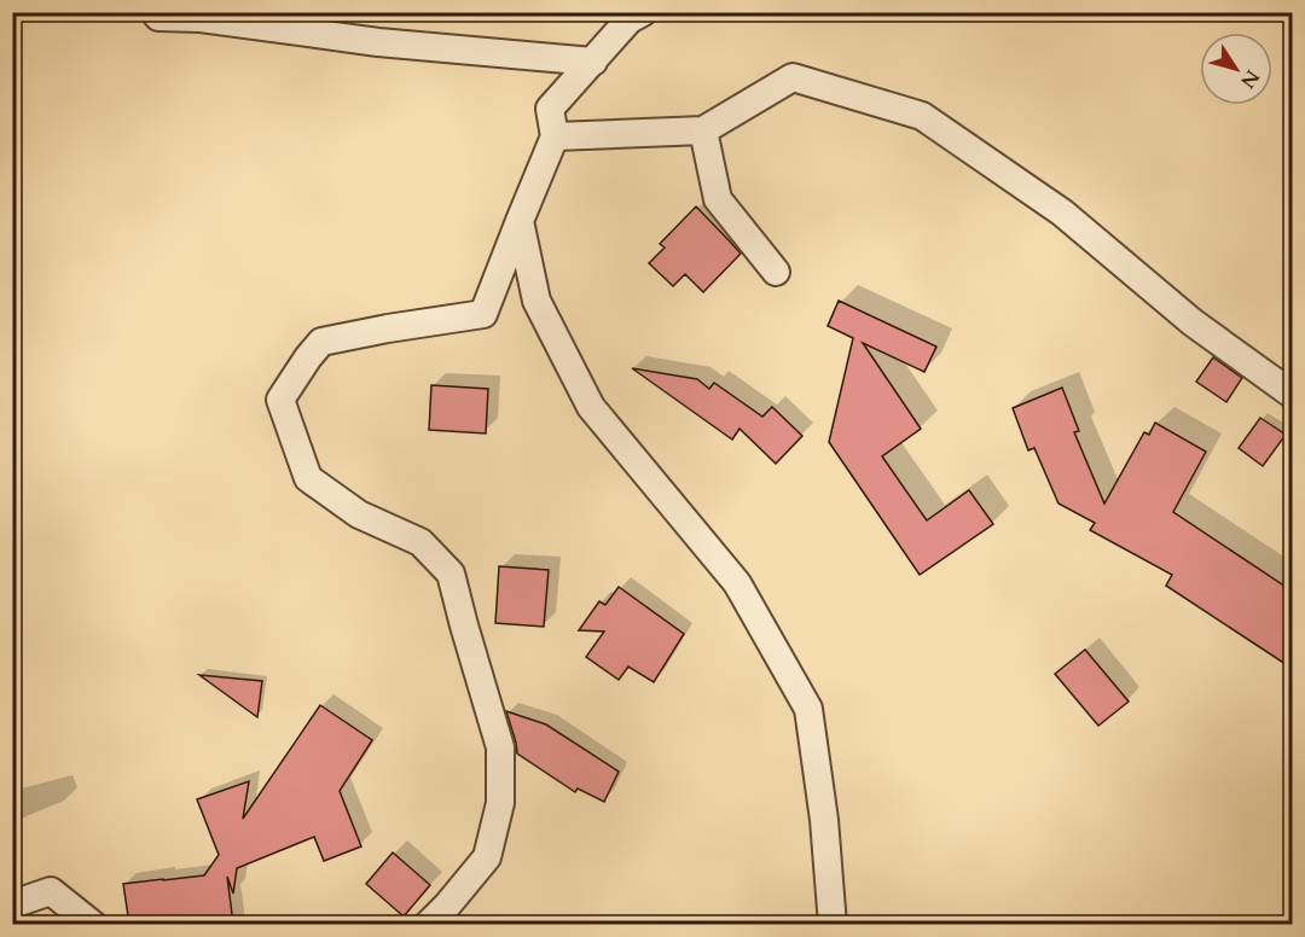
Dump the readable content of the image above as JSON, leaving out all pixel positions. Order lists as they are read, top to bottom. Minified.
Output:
{"north":"bottom right"}
